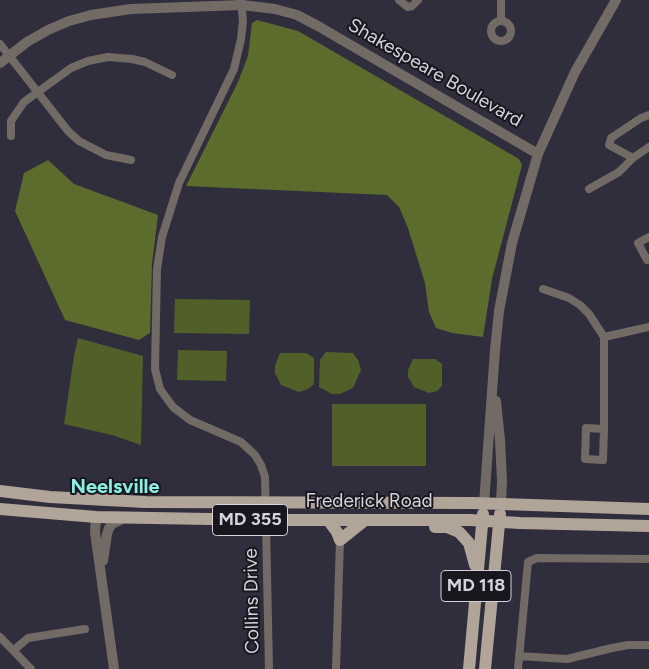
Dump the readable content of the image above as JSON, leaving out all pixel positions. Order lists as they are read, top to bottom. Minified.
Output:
{"streets":{"main road":["Frederick Road","MD 355","MD 118"],"street":["Shakespeare Boulevard","Collins Drive"]},"crossings":[["Shakespeare Boulevard","Collins Drive"],["Frederick Road","MD 118"],["Frederick Road","Collins Drive"]],"districts":["Neelsville"]}
